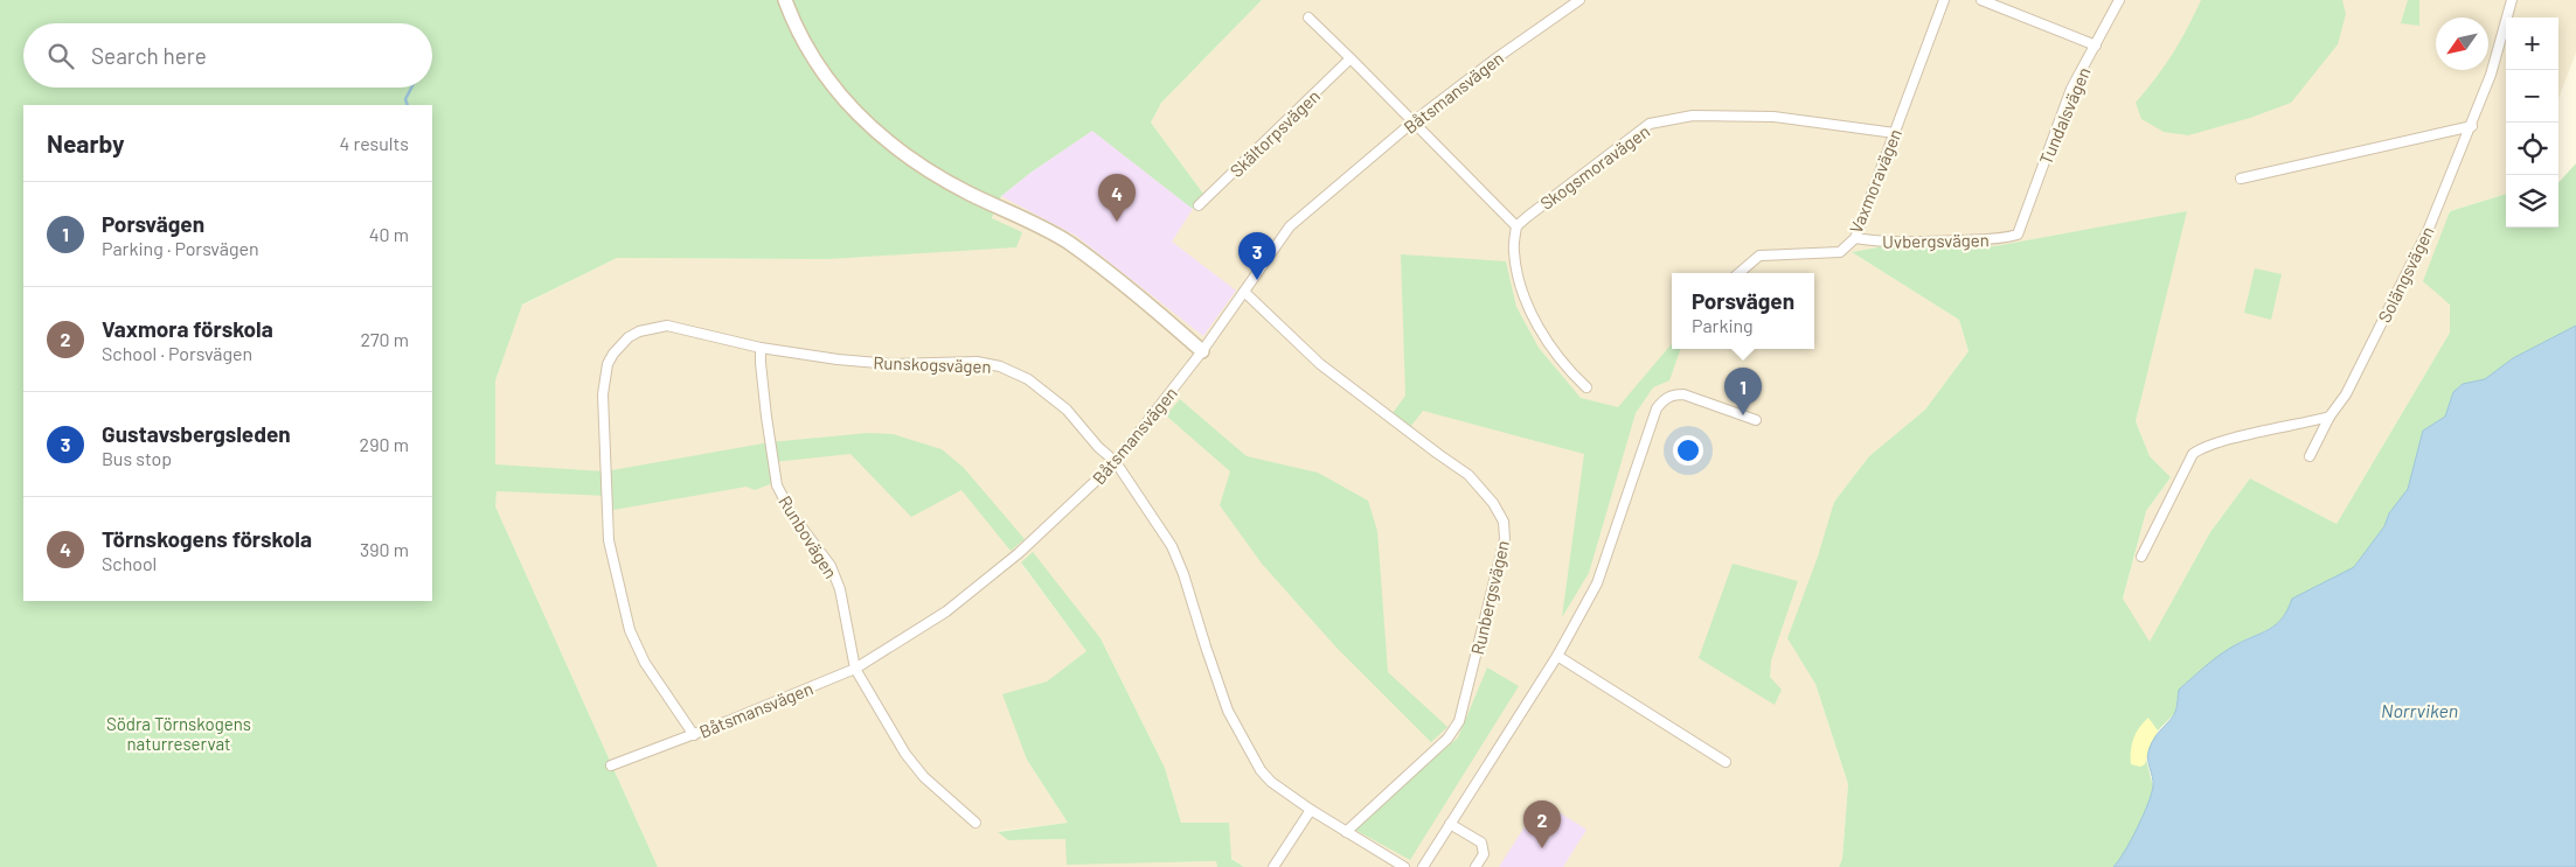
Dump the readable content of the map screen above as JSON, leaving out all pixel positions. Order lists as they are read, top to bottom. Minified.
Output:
{"streets":{"street":["Båtsmansvägen","Tundalsvägen","Skältorpsvägen","Skogsmoravägen","Vaxmoravägen","Uvbergsvägen","Solängsvägen","Runskogsvägen","Runbovägen","Runbergsvägen"]},"crossings":[["Båtsmansvägen","Runskogsvägen"],["Båtsmansvägen","Runbovägen"],["Båtsmansvägen","Runbergsvägen"],["Tundalsvägen","Uvbergsvägen"],["Skogsmoravägen","Vaxmoravägen"],["Vaxmoravägen","Uvbergsvägen"],["Runskogsvägen","Runbovägen"],["Runskogsvägen","Runbergsvägen"]],"water":["Norrviken"],"parks":["Södra Törnskogens naturreservat"],"north":"bottom left","page":{"map_buttons":["+","−"],"search":"Search here","heading":["Nearby","4 results"],"pins":["4","3","1","2"],"list":[{"mark":"1","name":"Porsvägen","note":"Parking · Porsvägen","value":"40 m"},{"mark":"2","name":"Vaxmora förskola","note":"School · Porsvägen","value":"270 m"},{"mark":"3","name":"Gustavsbergsleden","note":"Bus stop","value":"290 m"},{"mark":"4","name":"Törnskogens förskola","note":"School","value":"390 m"}],"popup":["Porsvägen","Parking"]}}
